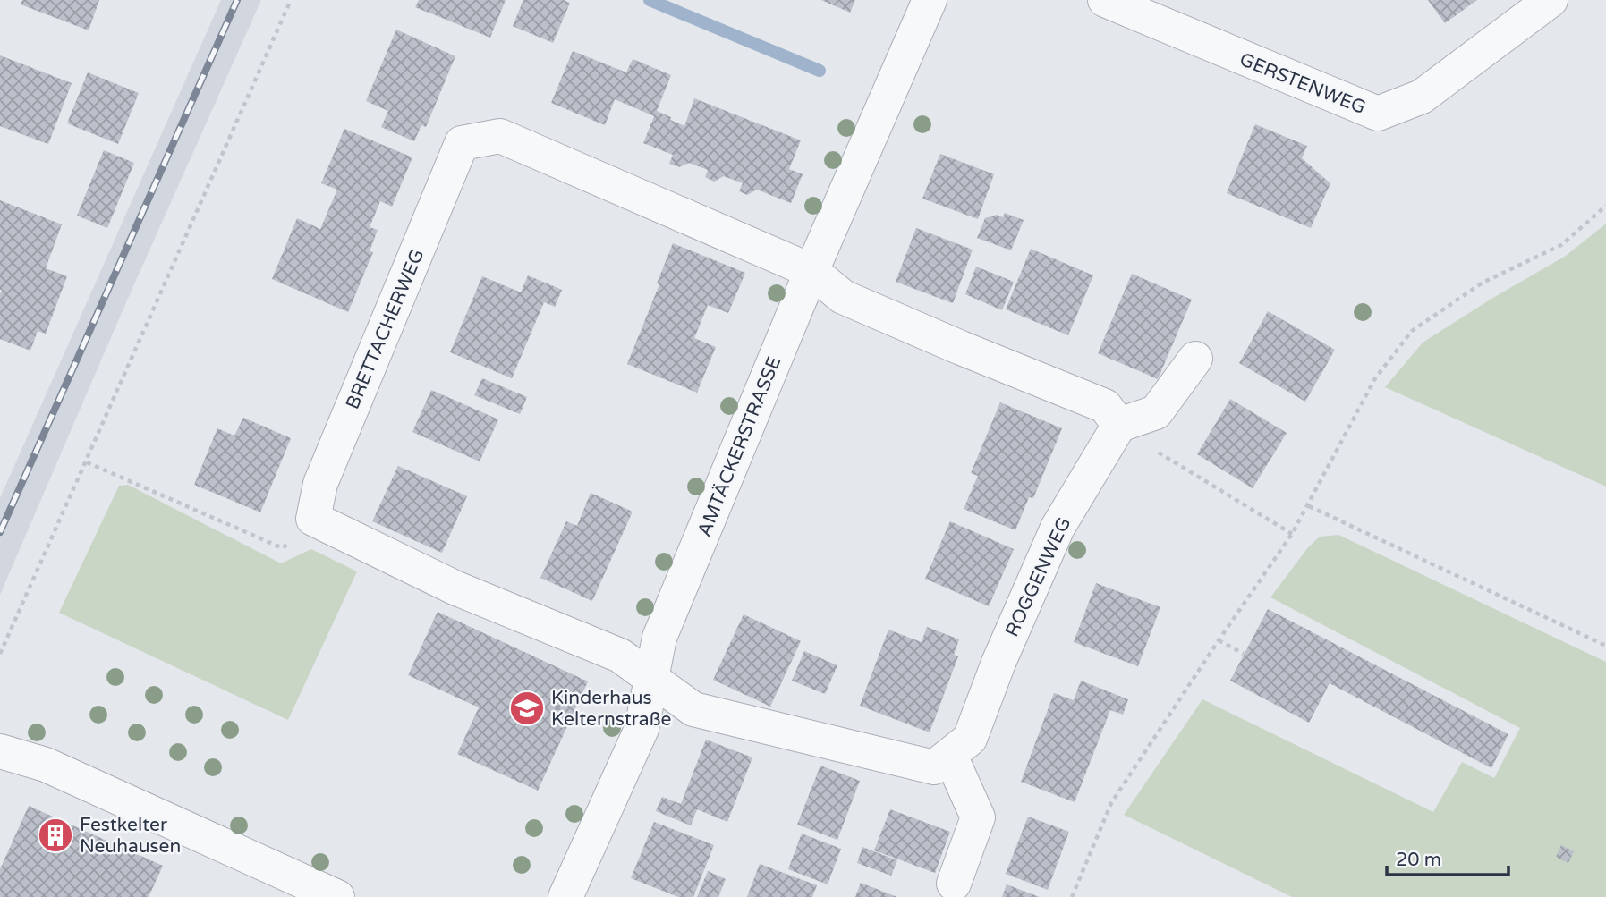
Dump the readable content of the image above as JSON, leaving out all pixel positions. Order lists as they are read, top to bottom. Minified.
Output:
{"streets":{"street":["GERSTENWEG","BRETTACHERWEG","AMTÄCKERSTRASSE","ROGGENWEG"]},"crossings":[["BRETTACHERWEG","AMTÄCKERSTRASSE"],["AMTÄCKERSTRASSE","ROGGENWEG"]],"places":{"school or university":["Kinderhaus Kelternstraße"],"building":["Festkelter Neuhausen"]},"scale_bar":"20 m"}
